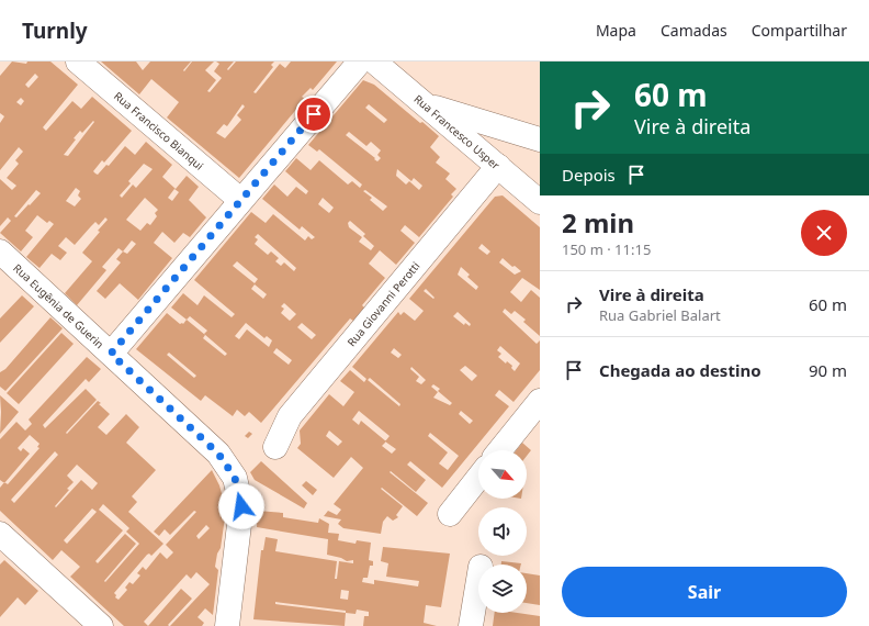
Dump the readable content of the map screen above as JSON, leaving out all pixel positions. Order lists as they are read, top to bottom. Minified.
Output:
{"streets":{"street":["Rua Francisco Bianqui","Rua Francesco Usper","Rua Giovanni Perotti","Rua Eugênia de Guerin"]},"crossings":[["Rua Francesco Usper","Rua Giovanni Perotti"]],"north":"bottom right","page":{"header":"Turnly","nav":["Mapa","Camadas","Compartilhar"],"turn":["60 m","Vire à direita"],"then":"Depois","heading":["2 min","150 m · 11:15"],"list":[{"name":"Vire à direita","note":"Rua Gabriel Balart","value":"60 m"},{"name":"Chegada ao destino","value":"90 m"}],"buttons":"Sair"}}
